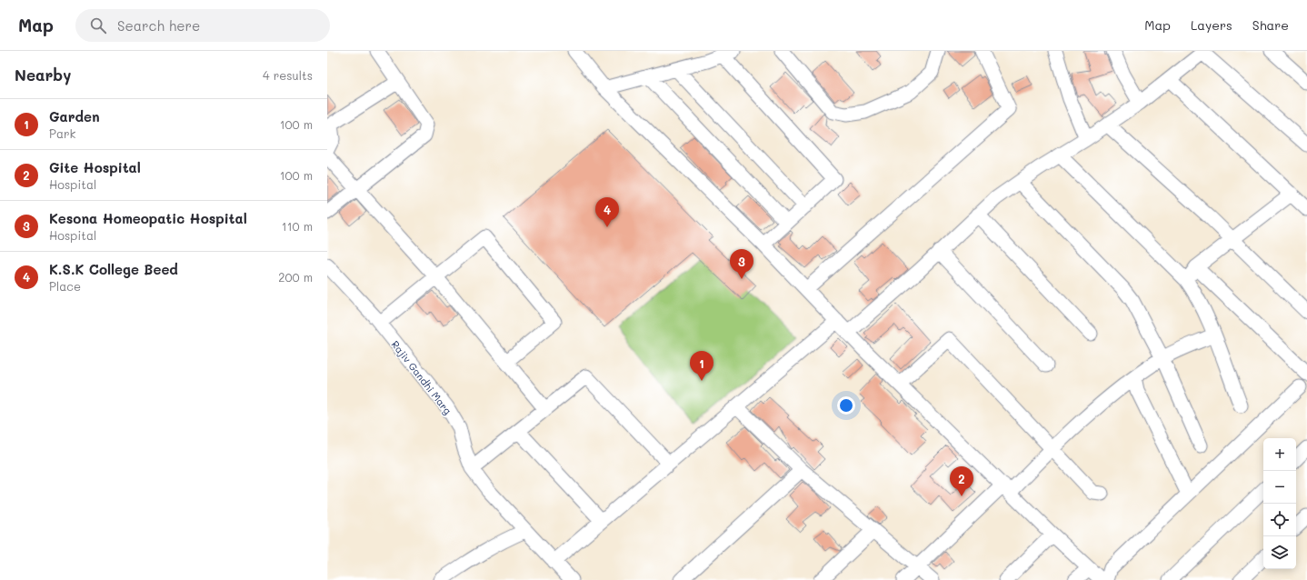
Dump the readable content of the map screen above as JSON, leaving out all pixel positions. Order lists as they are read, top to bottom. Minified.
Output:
{"streets":{"street":["Rajiv Gandhi Marg"]},"page":{"header":"Map","search":"Search here","nav":["Map","Layers","Share"],"heading":["Nearby","4 results"],"list":[{"mark":"1","name":"Garden","note":"Park","value":"100 m"},{"mark":"2","name":"Gite Hospital","note":"Hospital","value":"100 m"},{"mark":"3","name":"Kesona Homeopatic Hospital","note":"Hospital","value":"110 m"},{"mark":"4","name":"K.S.K College Beed","note":"Place","value":"200 m"}],"pins":["4","3","1","2"],"map_buttons":["+","−"]}}
